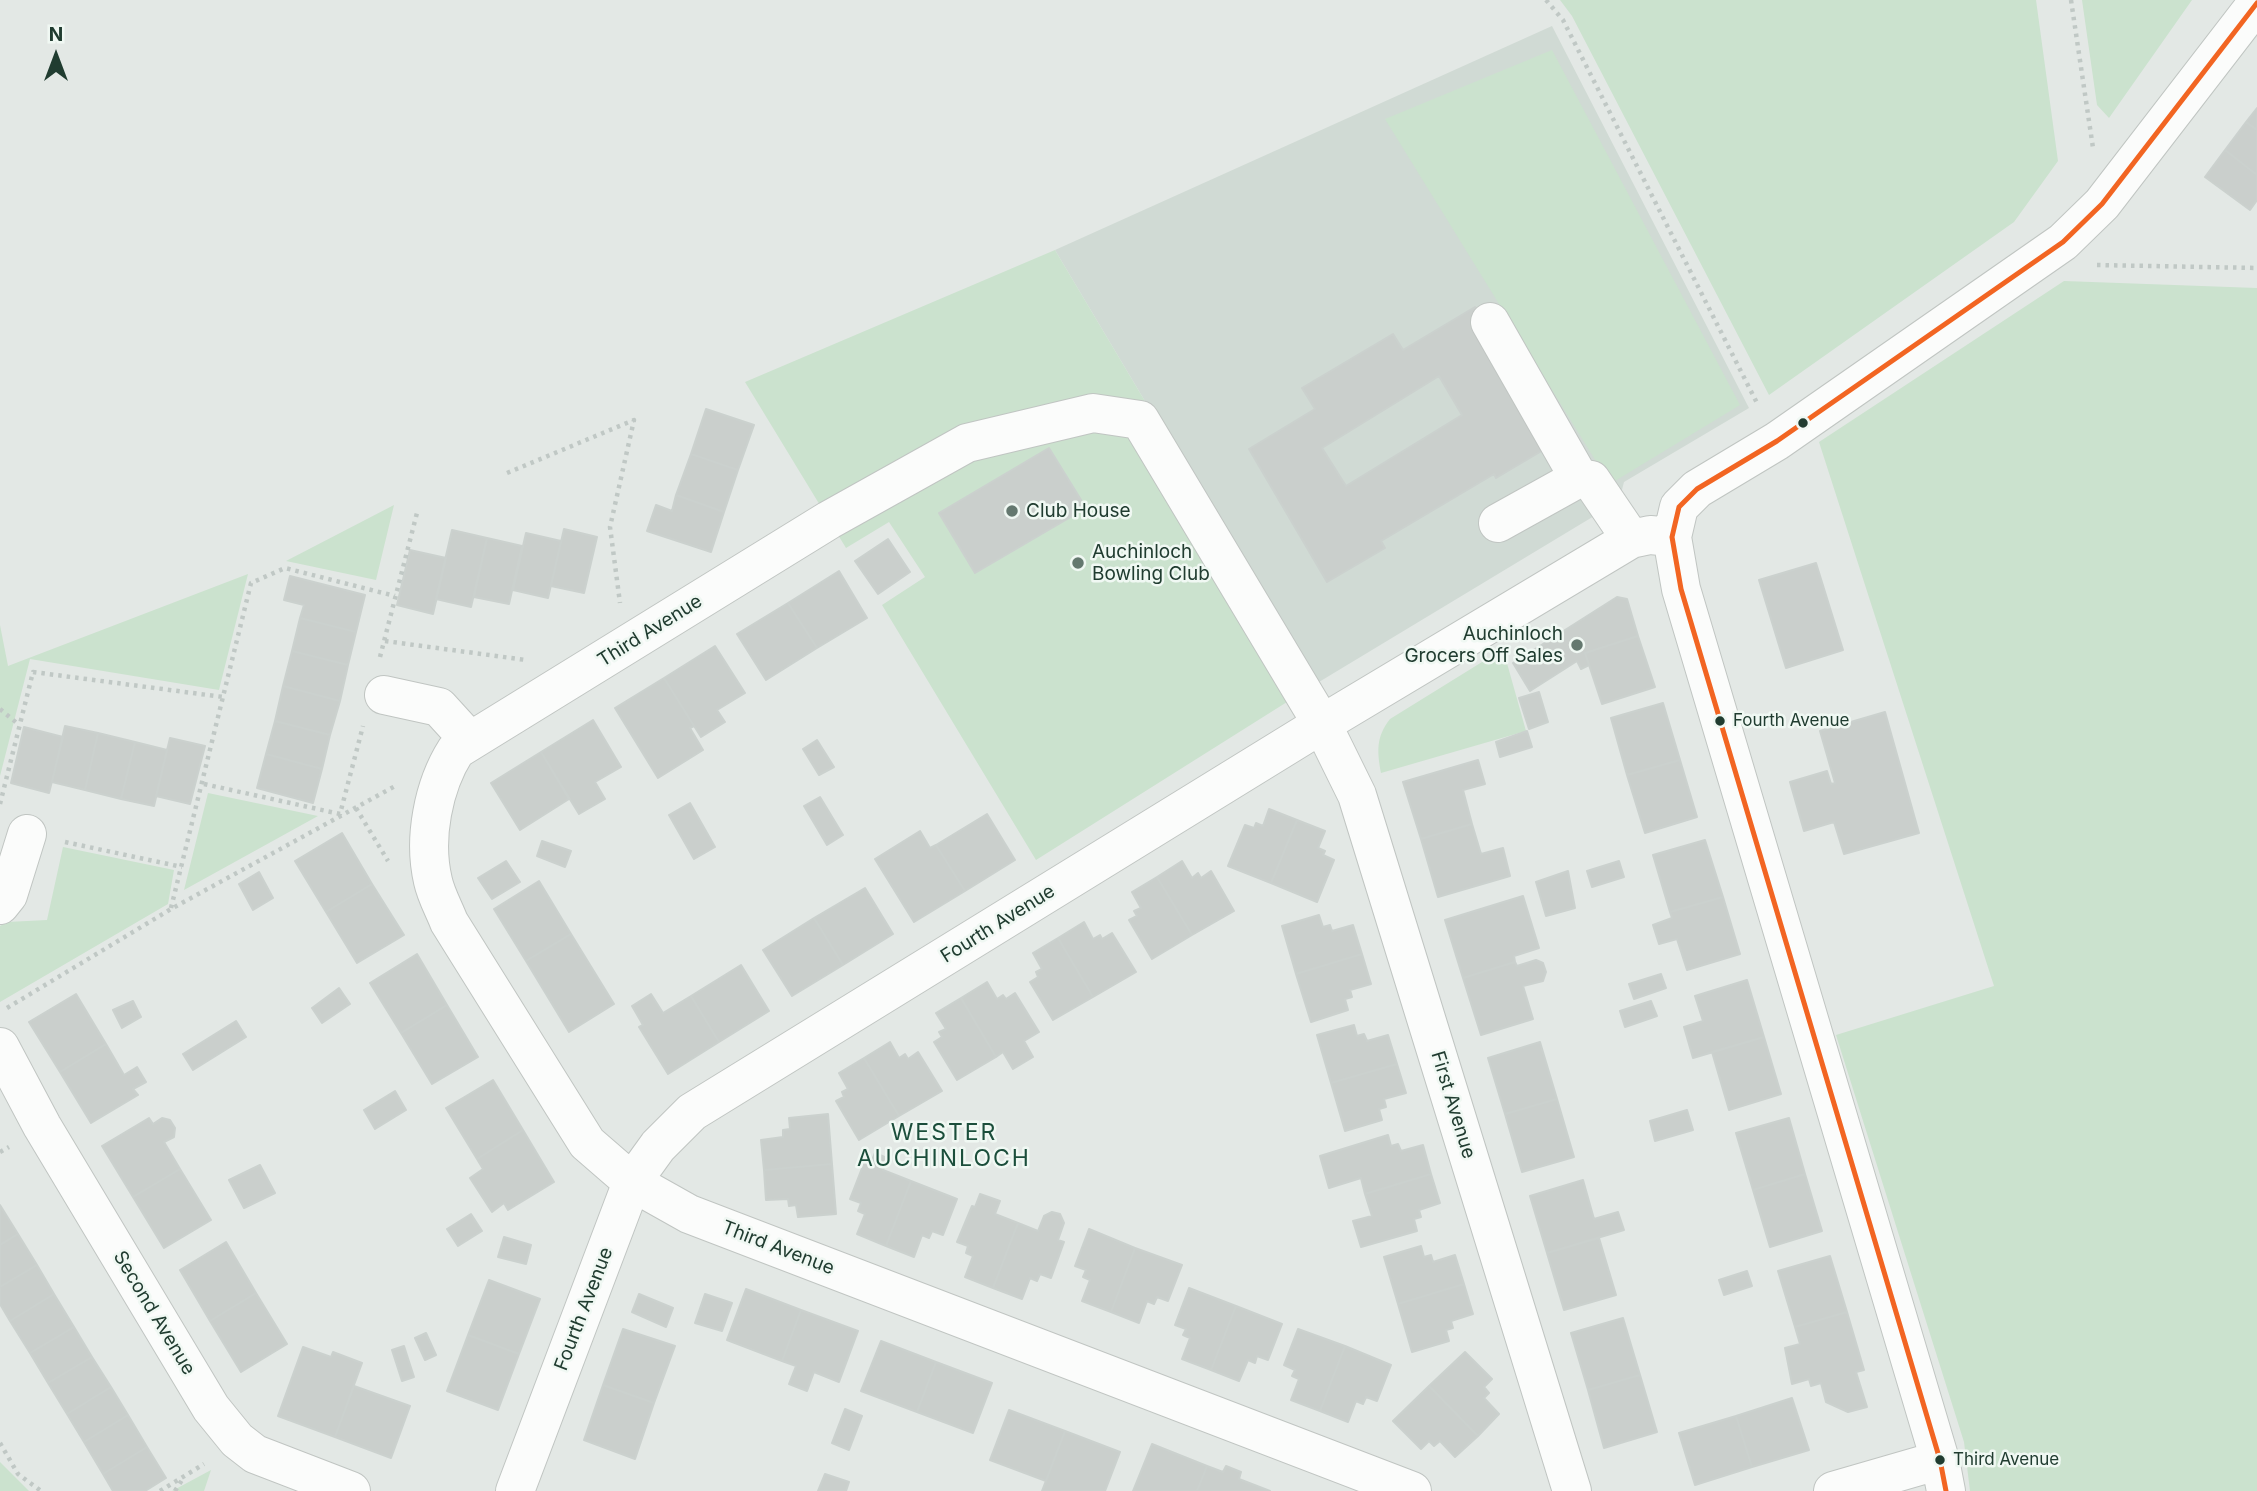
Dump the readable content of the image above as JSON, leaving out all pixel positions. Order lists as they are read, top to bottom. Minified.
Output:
{"streets":{"street":["Third Avenue","Fourth Avenue","First Avenue","Second Avenue"]},"crossings":[["Third Avenue","Fourth Avenue"],["Third Avenue","First Avenue"],["Fourth Avenue","First Avenue"]],"districts":["WESTER AUCHINLOCH"],"places":["Club House","Auchinloch Bowling Club","Auchinloch Grocers Off Sales","Fourth Avenue","Third Avenue"],"north":"top"}
